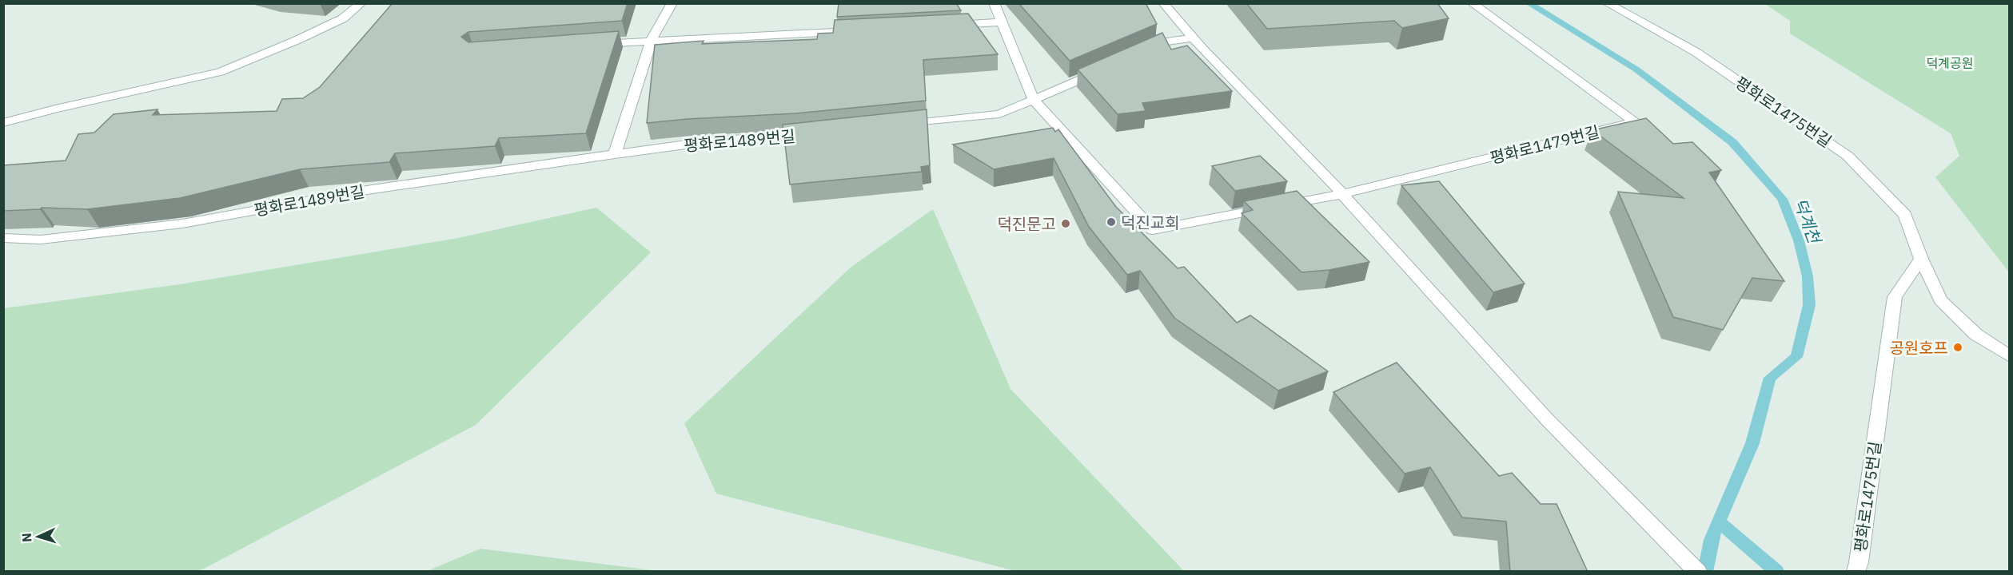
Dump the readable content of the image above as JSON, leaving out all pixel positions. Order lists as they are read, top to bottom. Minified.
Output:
{"streets":{"street":["평화로1475번길","평화로1489번길","평화로1479번길"]},"water":["덕계천"],"parks":["덕계공원"],"places":["덕진교회","덕진문고","공원호프"],"north":"left"}
